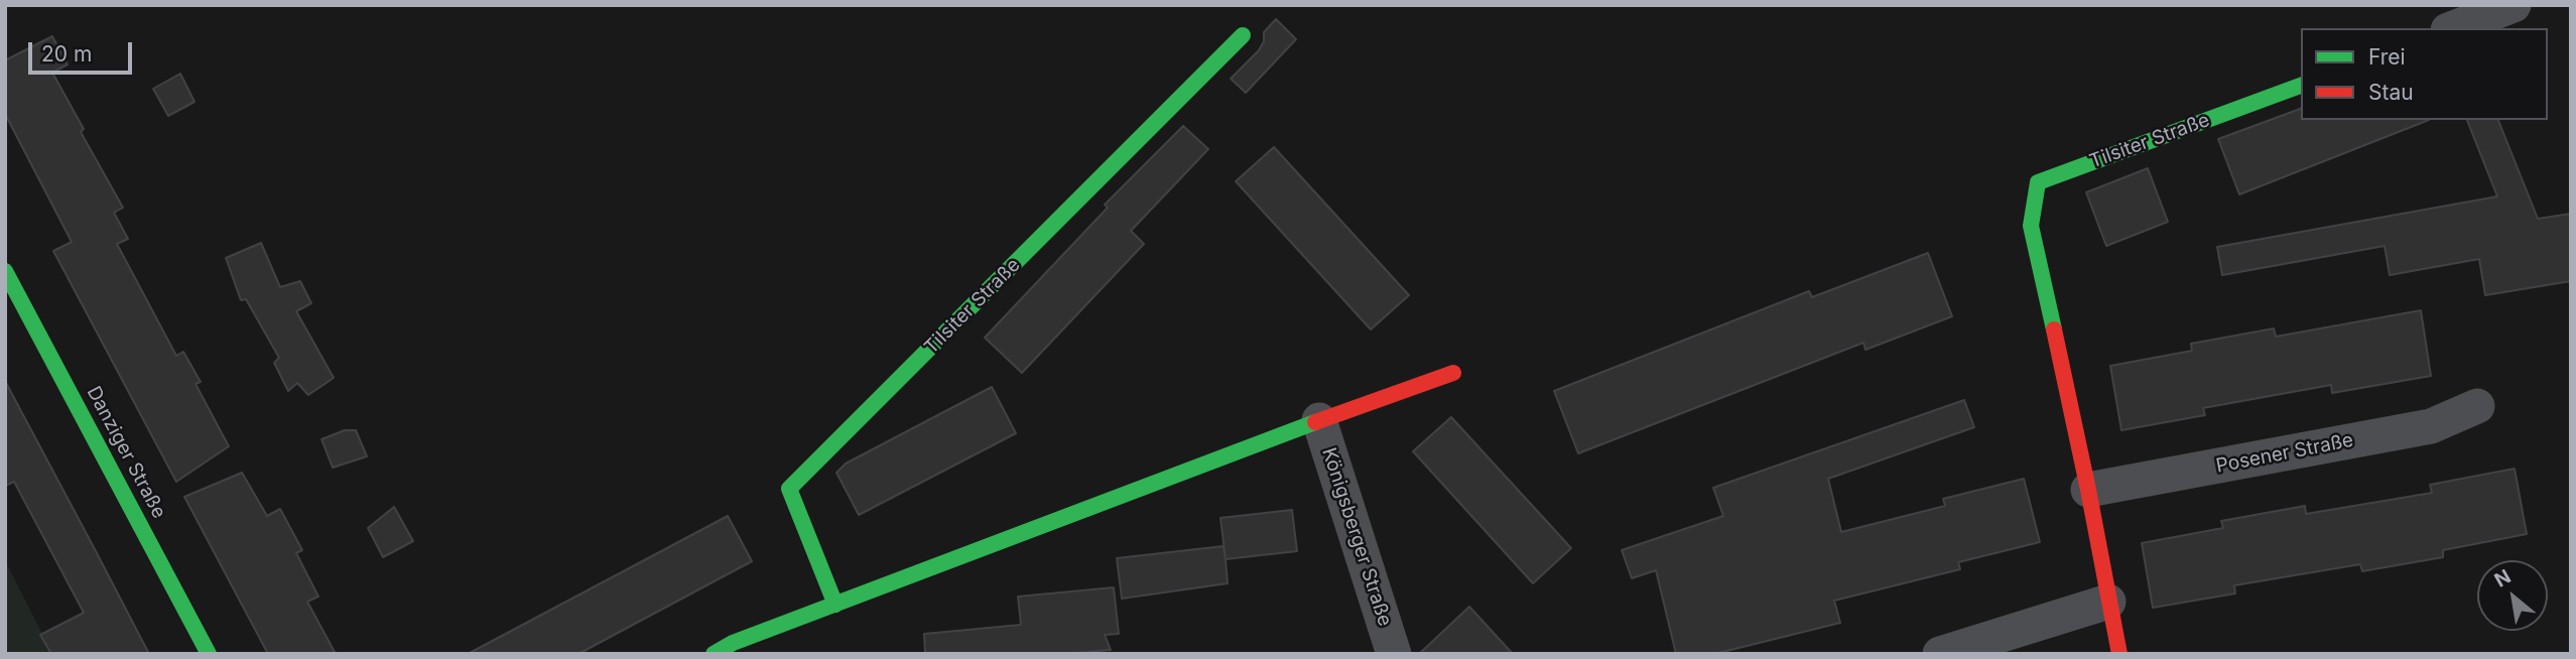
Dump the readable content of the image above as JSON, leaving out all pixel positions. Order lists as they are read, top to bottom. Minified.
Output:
{"streets":{"street":["Tilsiter Straße","Danziger Straße","Posener Straße","Königsberger Straße"]},"crossings":[["Tilsiter Straße","Posener Straße"]],"legend":["Frei","Stau"],"scale_bar":"20 m","north":"top left"}
